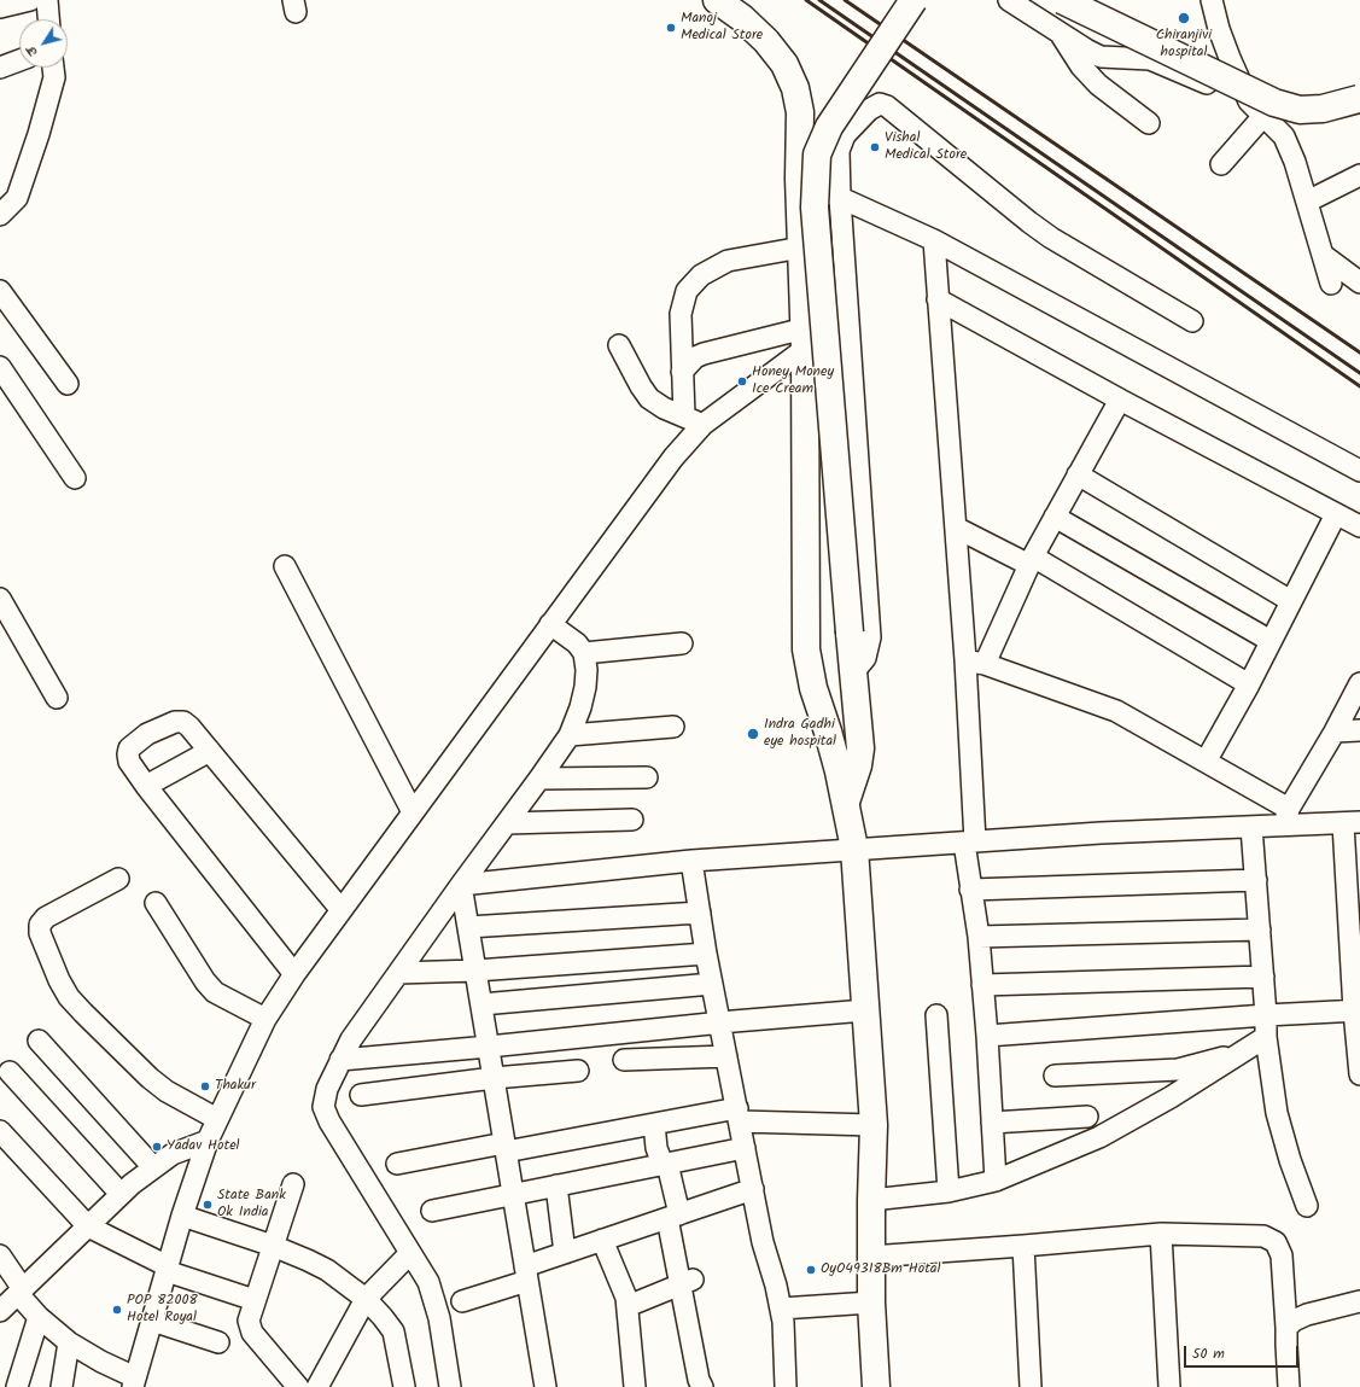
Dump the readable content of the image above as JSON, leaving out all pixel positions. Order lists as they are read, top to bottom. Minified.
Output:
{"places":["Chiranjivi hospital","Manoj Medical Store","Vishal Medical Store","Honey Money Ice Cream","Indra Gadhi eye hospital","Thakur","Yadav Hotel","State Bank Ok India","OyO49318Bm Hotal","POP 82008 Hotel Royal"],"scale_bar":"50 m","north":"bottom left"}
